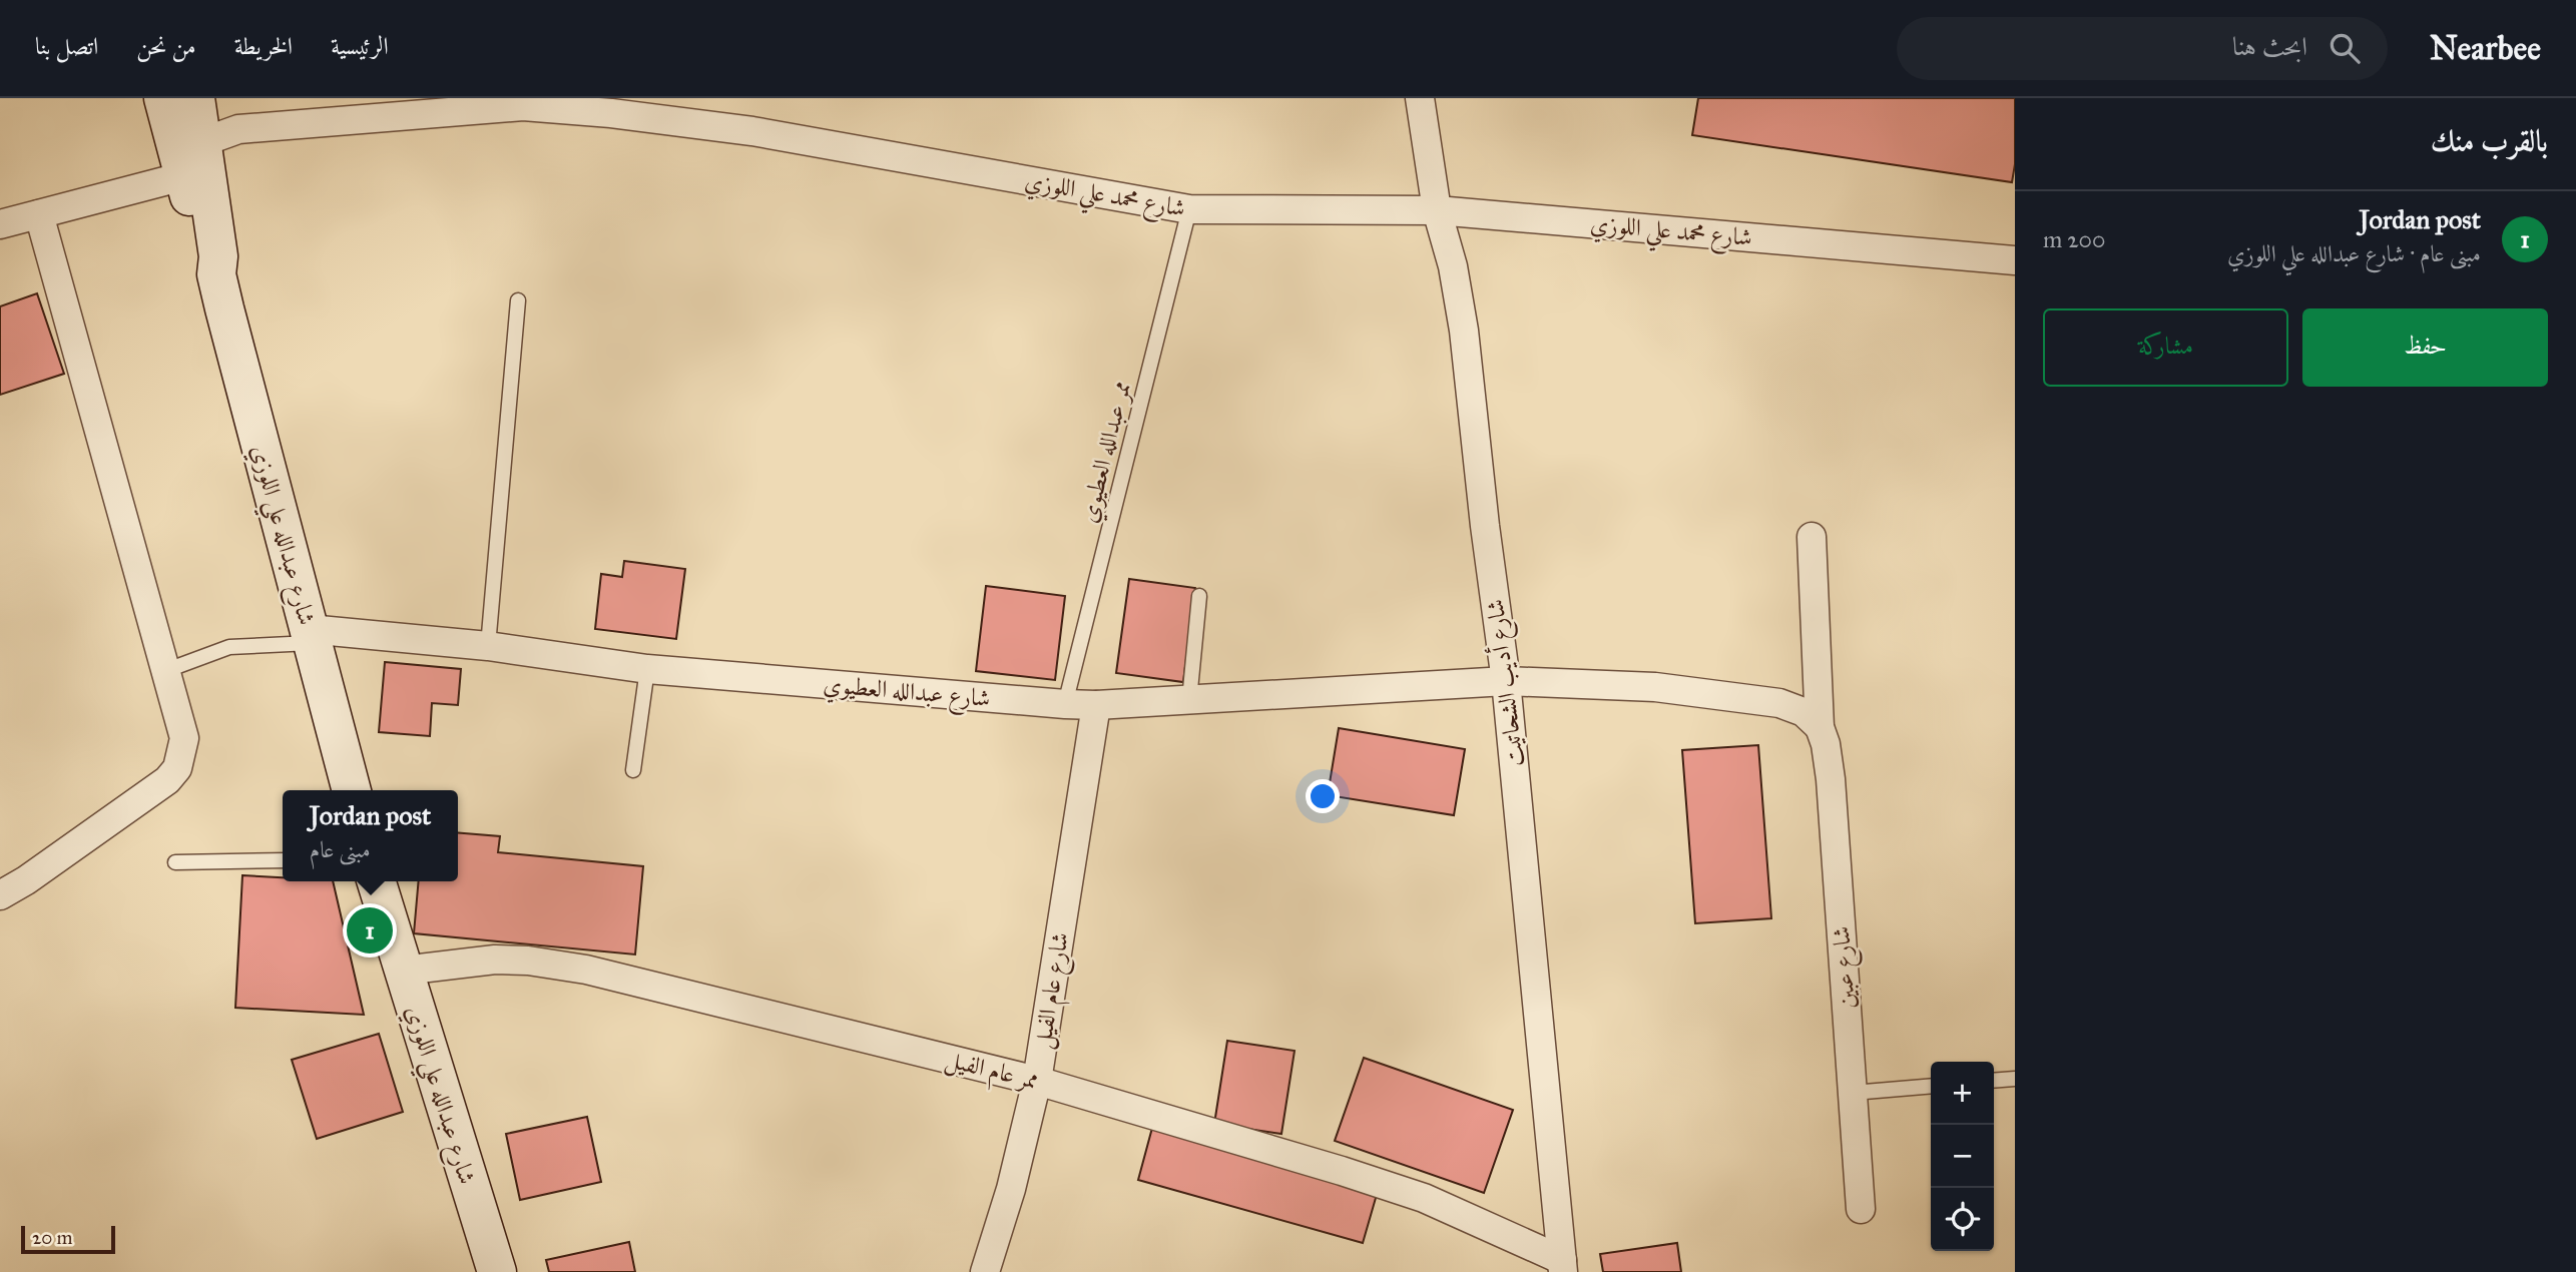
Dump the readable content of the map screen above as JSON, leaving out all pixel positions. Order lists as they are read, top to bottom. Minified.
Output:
{"streets":{"street":["شارع محمد علي اللوزي","شارع عبدالله علي اللوزي","شارع أديب الشحاتيت","شارع عبدالله العطيوي","شارع عبين","شارع عام الفيل","ممر عام الفيل"],"lane":["ممر عبدالله العطيوي"]},"crossings":[["شارع محمد علي اللوزي","ممر عبدالله العطيوي"],["شارع محمد علي اللوزي","شارع عبدالله علي اللوزي"],["شارع محمد علي اللوزي","شارع أديب الشحاتيت"],["ممر عبدالله العطيوي","شارع عبدالله العطيوي"],["شارع عبدالله علي اللوزي","شارع عبدالله العطيوي"],["شارع عبدالله علي اللوزي","ممر عام الفيل"],["شارع أديب الشحاتيت","شارع عبدالله العطيوي"],["شارع أديب الشحاتيت","ممر عام الفيل"],["شارع عبدالله العطيوي","شارع عام الفيل"],["شارع عام الفيل","ممر عام الفيل"]],"scale_bar":"20 m","page":{"header":"Nearbee","search":"ابحث هنا","nav":["الرئيسية","الخريطة","من نحن","اتصل بنا"],"heading":"بالقرب منك","list":[{"mark":"1","name":"Jordan post","note":"مبنى عام · شارع عبدالله علي اللوزي","value":"200 m"}],"buttons":["حفظ","مشاركة"],"popup":["Jordan post","مبنى عام"],"pins":"1","map_buttons":["+","−"],"scale":"20 m"}}
